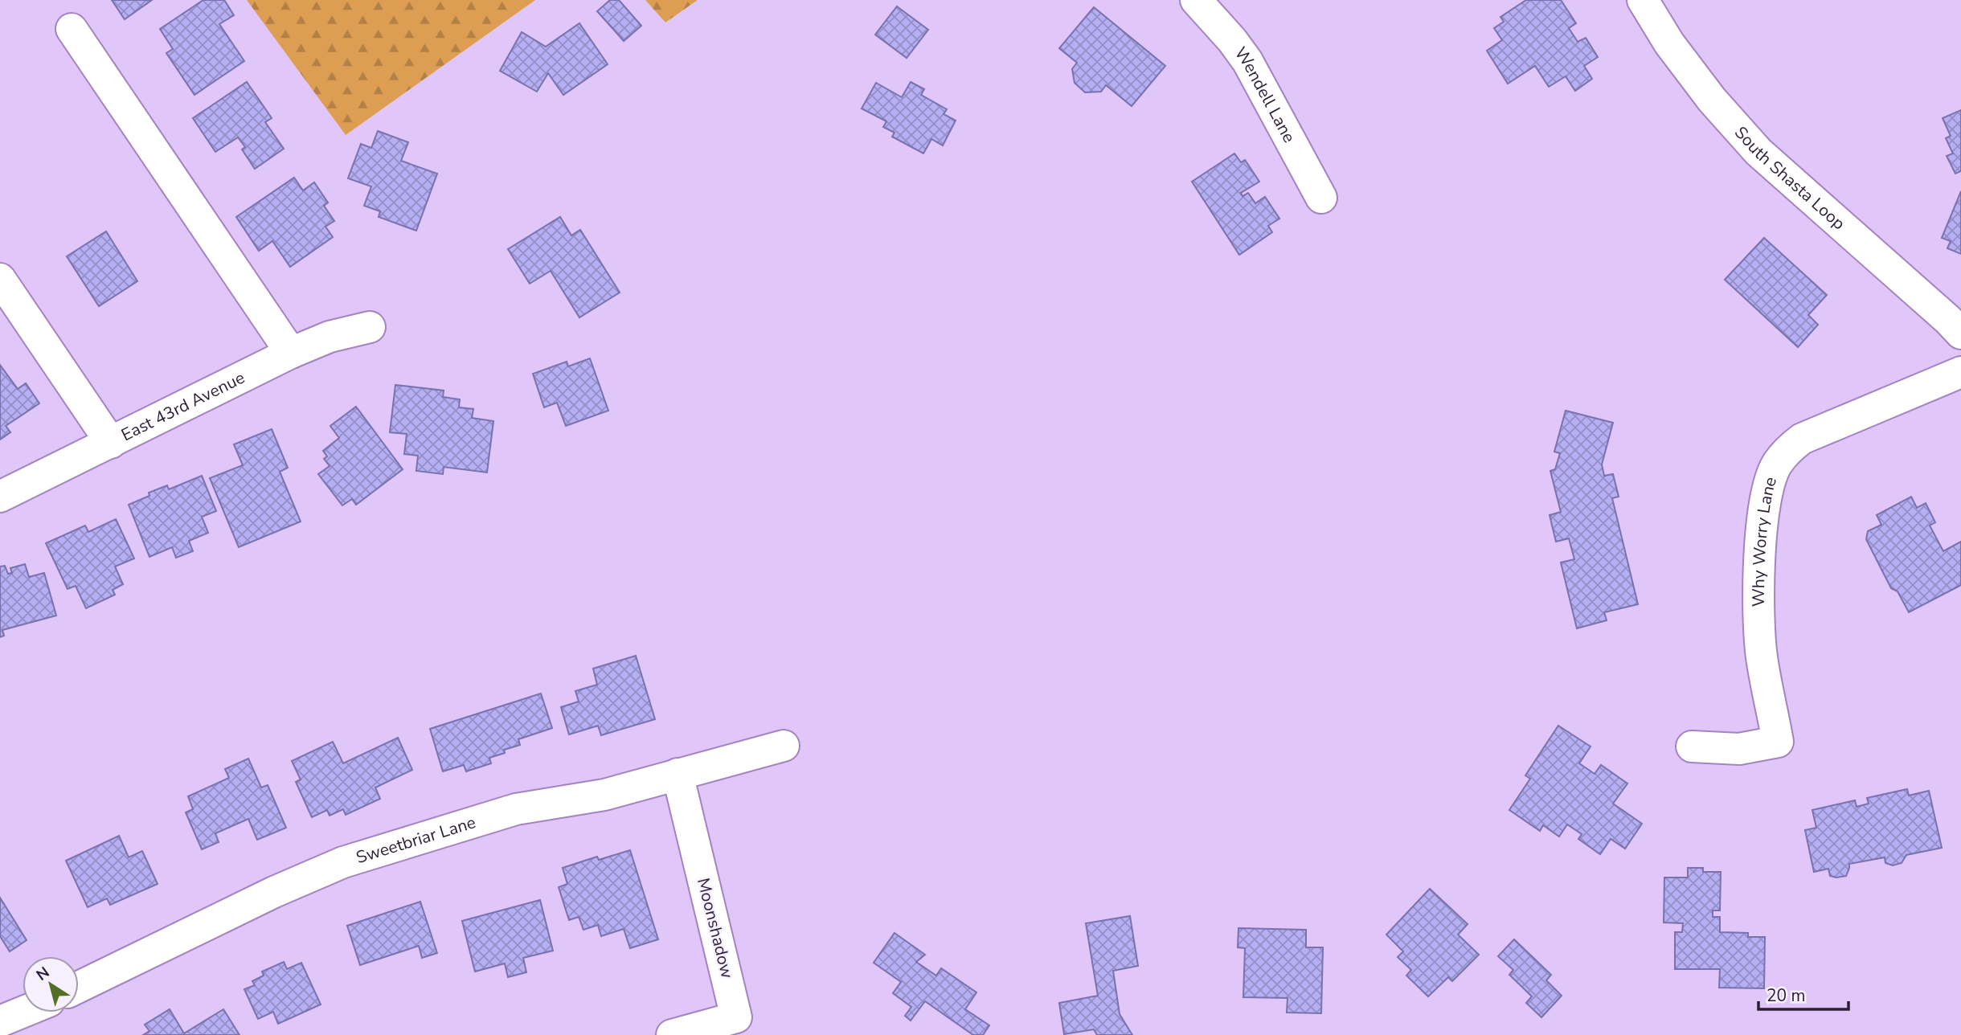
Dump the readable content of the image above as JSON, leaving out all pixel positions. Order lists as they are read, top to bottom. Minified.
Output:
{"streets":{"street":["Wendell Lane","South Shasta Loop","East 43rd Avenue","Why Worry Lane","Sweetbriar Lane","Moonshadow"]},"crossings":[["Sweetbriar Lane","Moonshadow"]],"scale_bar":"20 m","north":"top left"}
